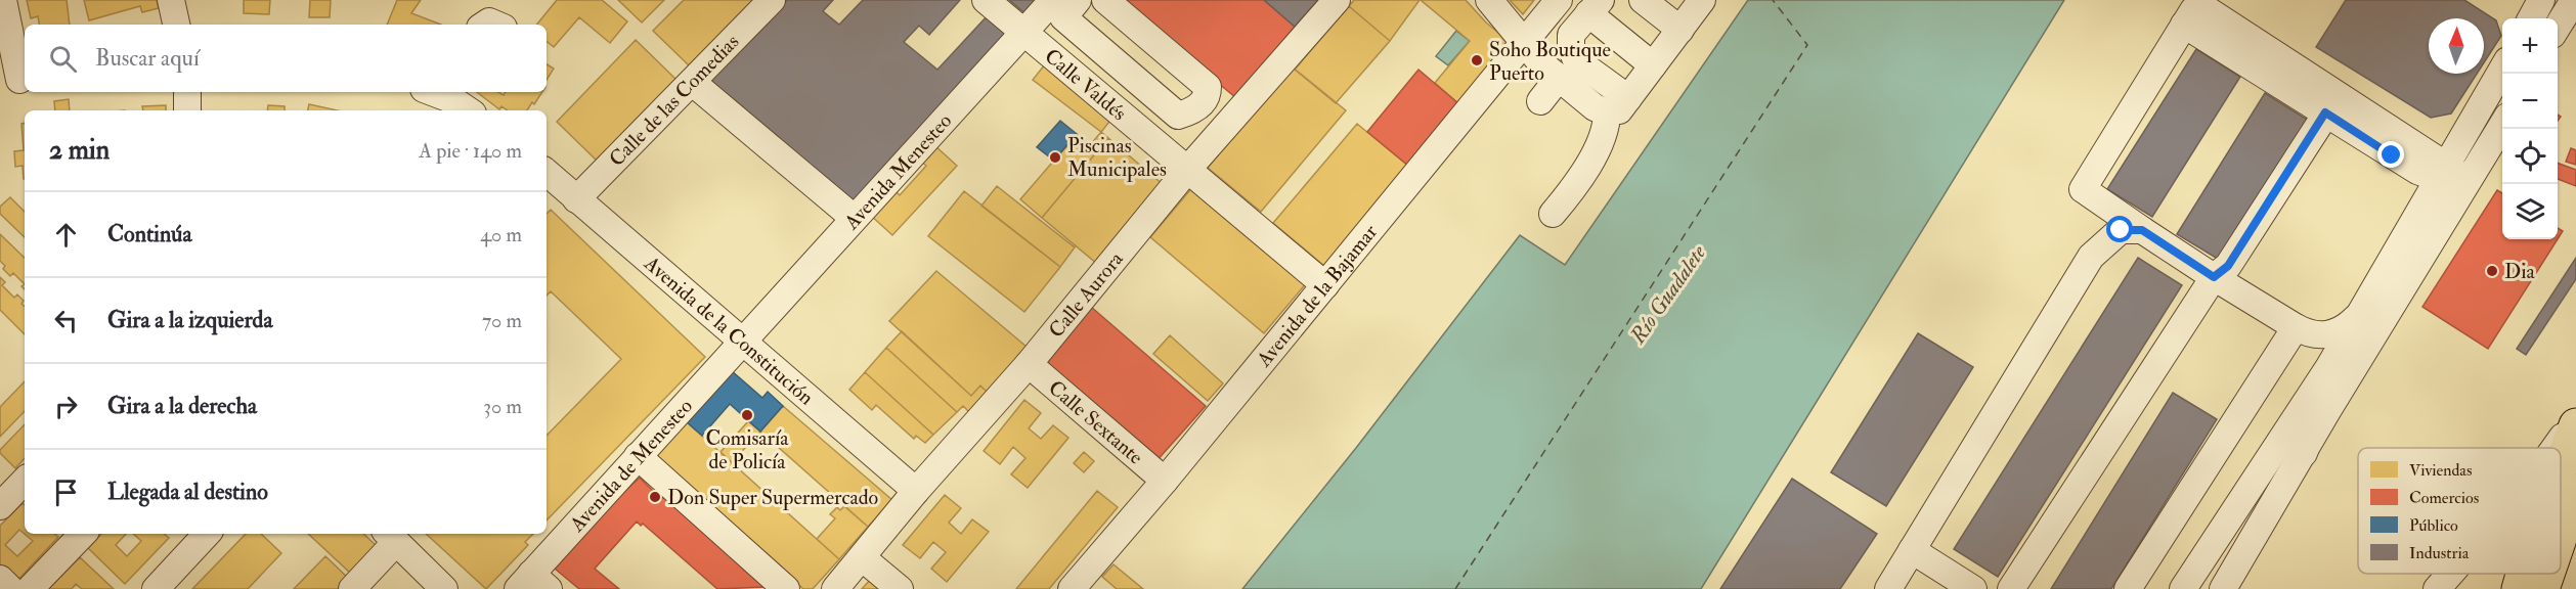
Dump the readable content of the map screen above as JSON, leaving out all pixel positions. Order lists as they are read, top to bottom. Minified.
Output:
{"streets":{"street":["Calle Valdés","Calle de las Comedias","Avenida Menesteo","Calle Aurora","Avenida de la Bajamar","Avenida de la Constitución","Calle Sextante","Avenida de Menesteo"]},"crossings":[["Calle Valdés","Avenida Menesteo"],["Calle Valdés","Calle Aurora"],["Calle Valdés","Avenida de la Bajamar"],["Calle de las Comedias","Avenida de la Constitución"],["Avenida Menesteo","Avenida de la Constitución"],["Avenida Menesteo","Avenida de Menesteo"],["Calle Aurora","Avenida de la Constitución"],["Calle Aurora","Calle Sextante"],["Avenida de la Bajamar","Calle Sextante"],["Avenida de la Constitución","Avenida de Menesteo"]],"water":["Río Guadalete"],"places":["Soho Boutique Puerto","Piscinas Municipales","Dia","Comisaría de Policía","Don Super Supermercado"],"legend":["Viviendas","Comercios","Público","Industria"],"north":"top","page":{"map_buttons":["+","−"],"search":"Buscar aquí","heading":["2 min","A pie · 140 m"],"list":[["Continúa","40 m"],["Gira a la izquierda","70 m"],["Gira a la derecha","30 m"],"Llegada al destino"]}}
